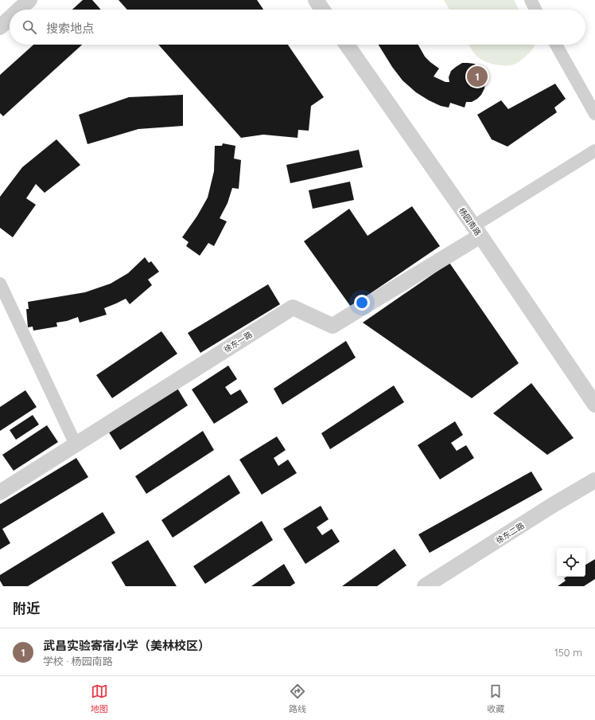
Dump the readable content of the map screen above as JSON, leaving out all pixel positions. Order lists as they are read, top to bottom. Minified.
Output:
{"streets":{"street":["杨园南路","徐东一路","徐东二路"]},"crossings":[["杨园南路","徐东一路"]],"page":{"search":"搜索地点","pins":"1","heading":"附近","list":[{"mark":"1","name":"武昌实验寄宿小学（美林校区）","note":"学校 · 杨园南路","value":"150 m"}],"nav":["地图","路线","收藏"]}}
